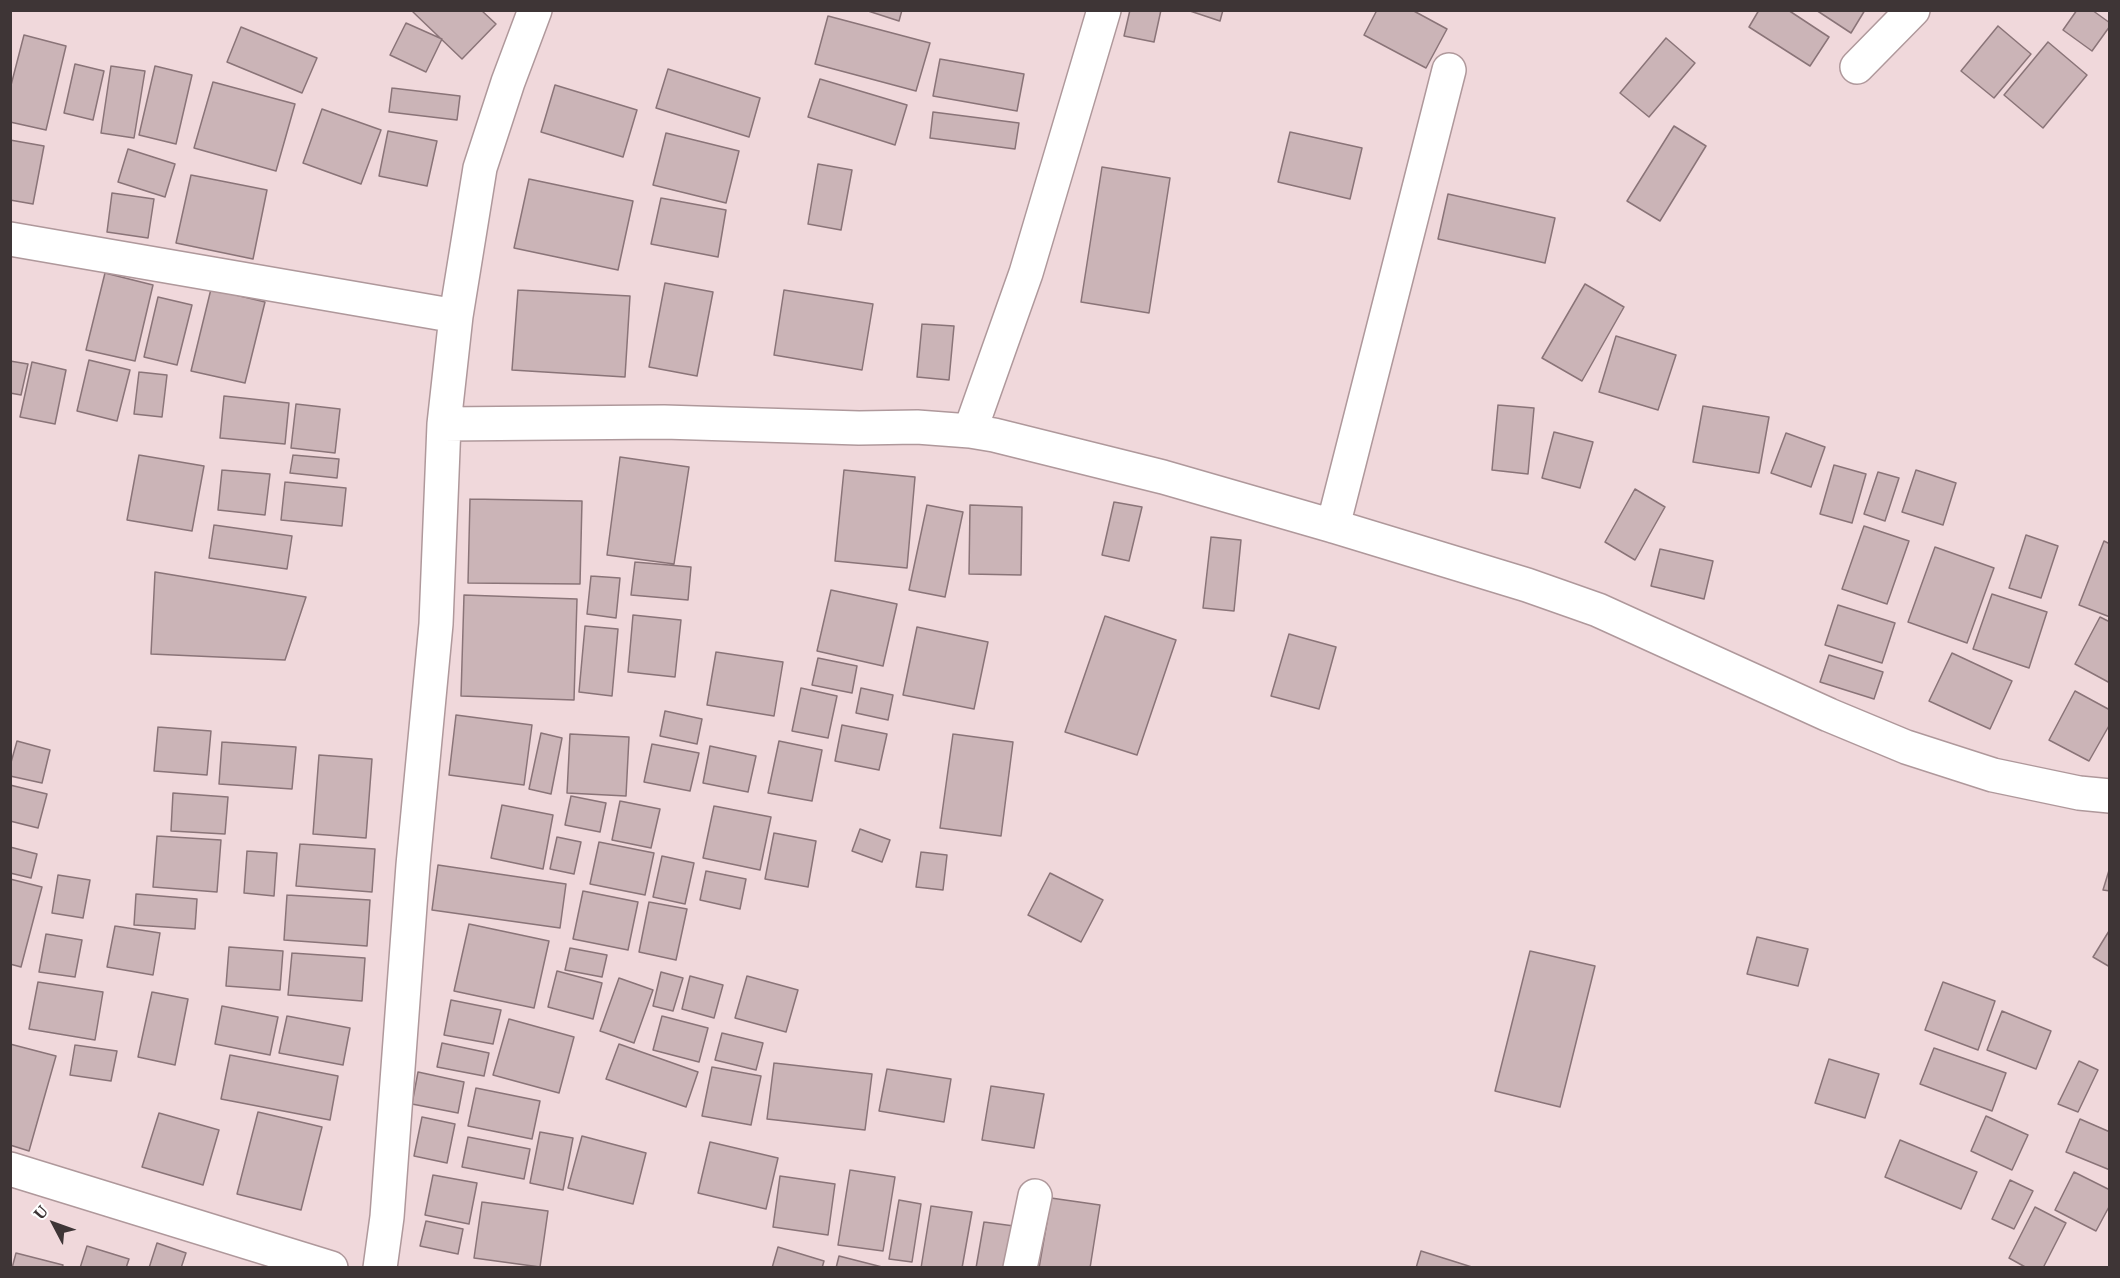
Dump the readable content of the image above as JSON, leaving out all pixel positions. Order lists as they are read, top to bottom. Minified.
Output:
{"north":"top left"}
